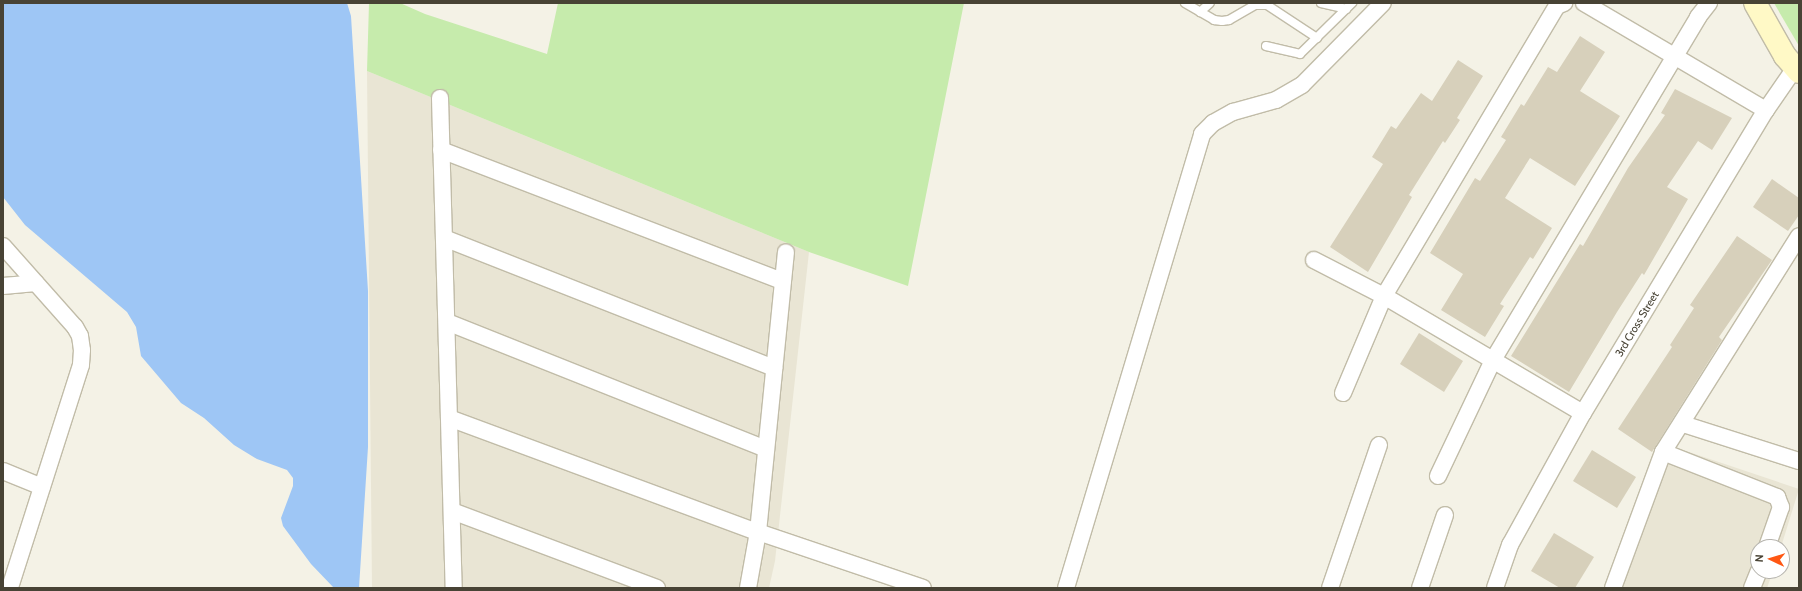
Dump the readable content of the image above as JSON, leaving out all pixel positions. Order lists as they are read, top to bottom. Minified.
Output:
{"streets":{"street":["3rd Cross Street"]},"north":"left"}
